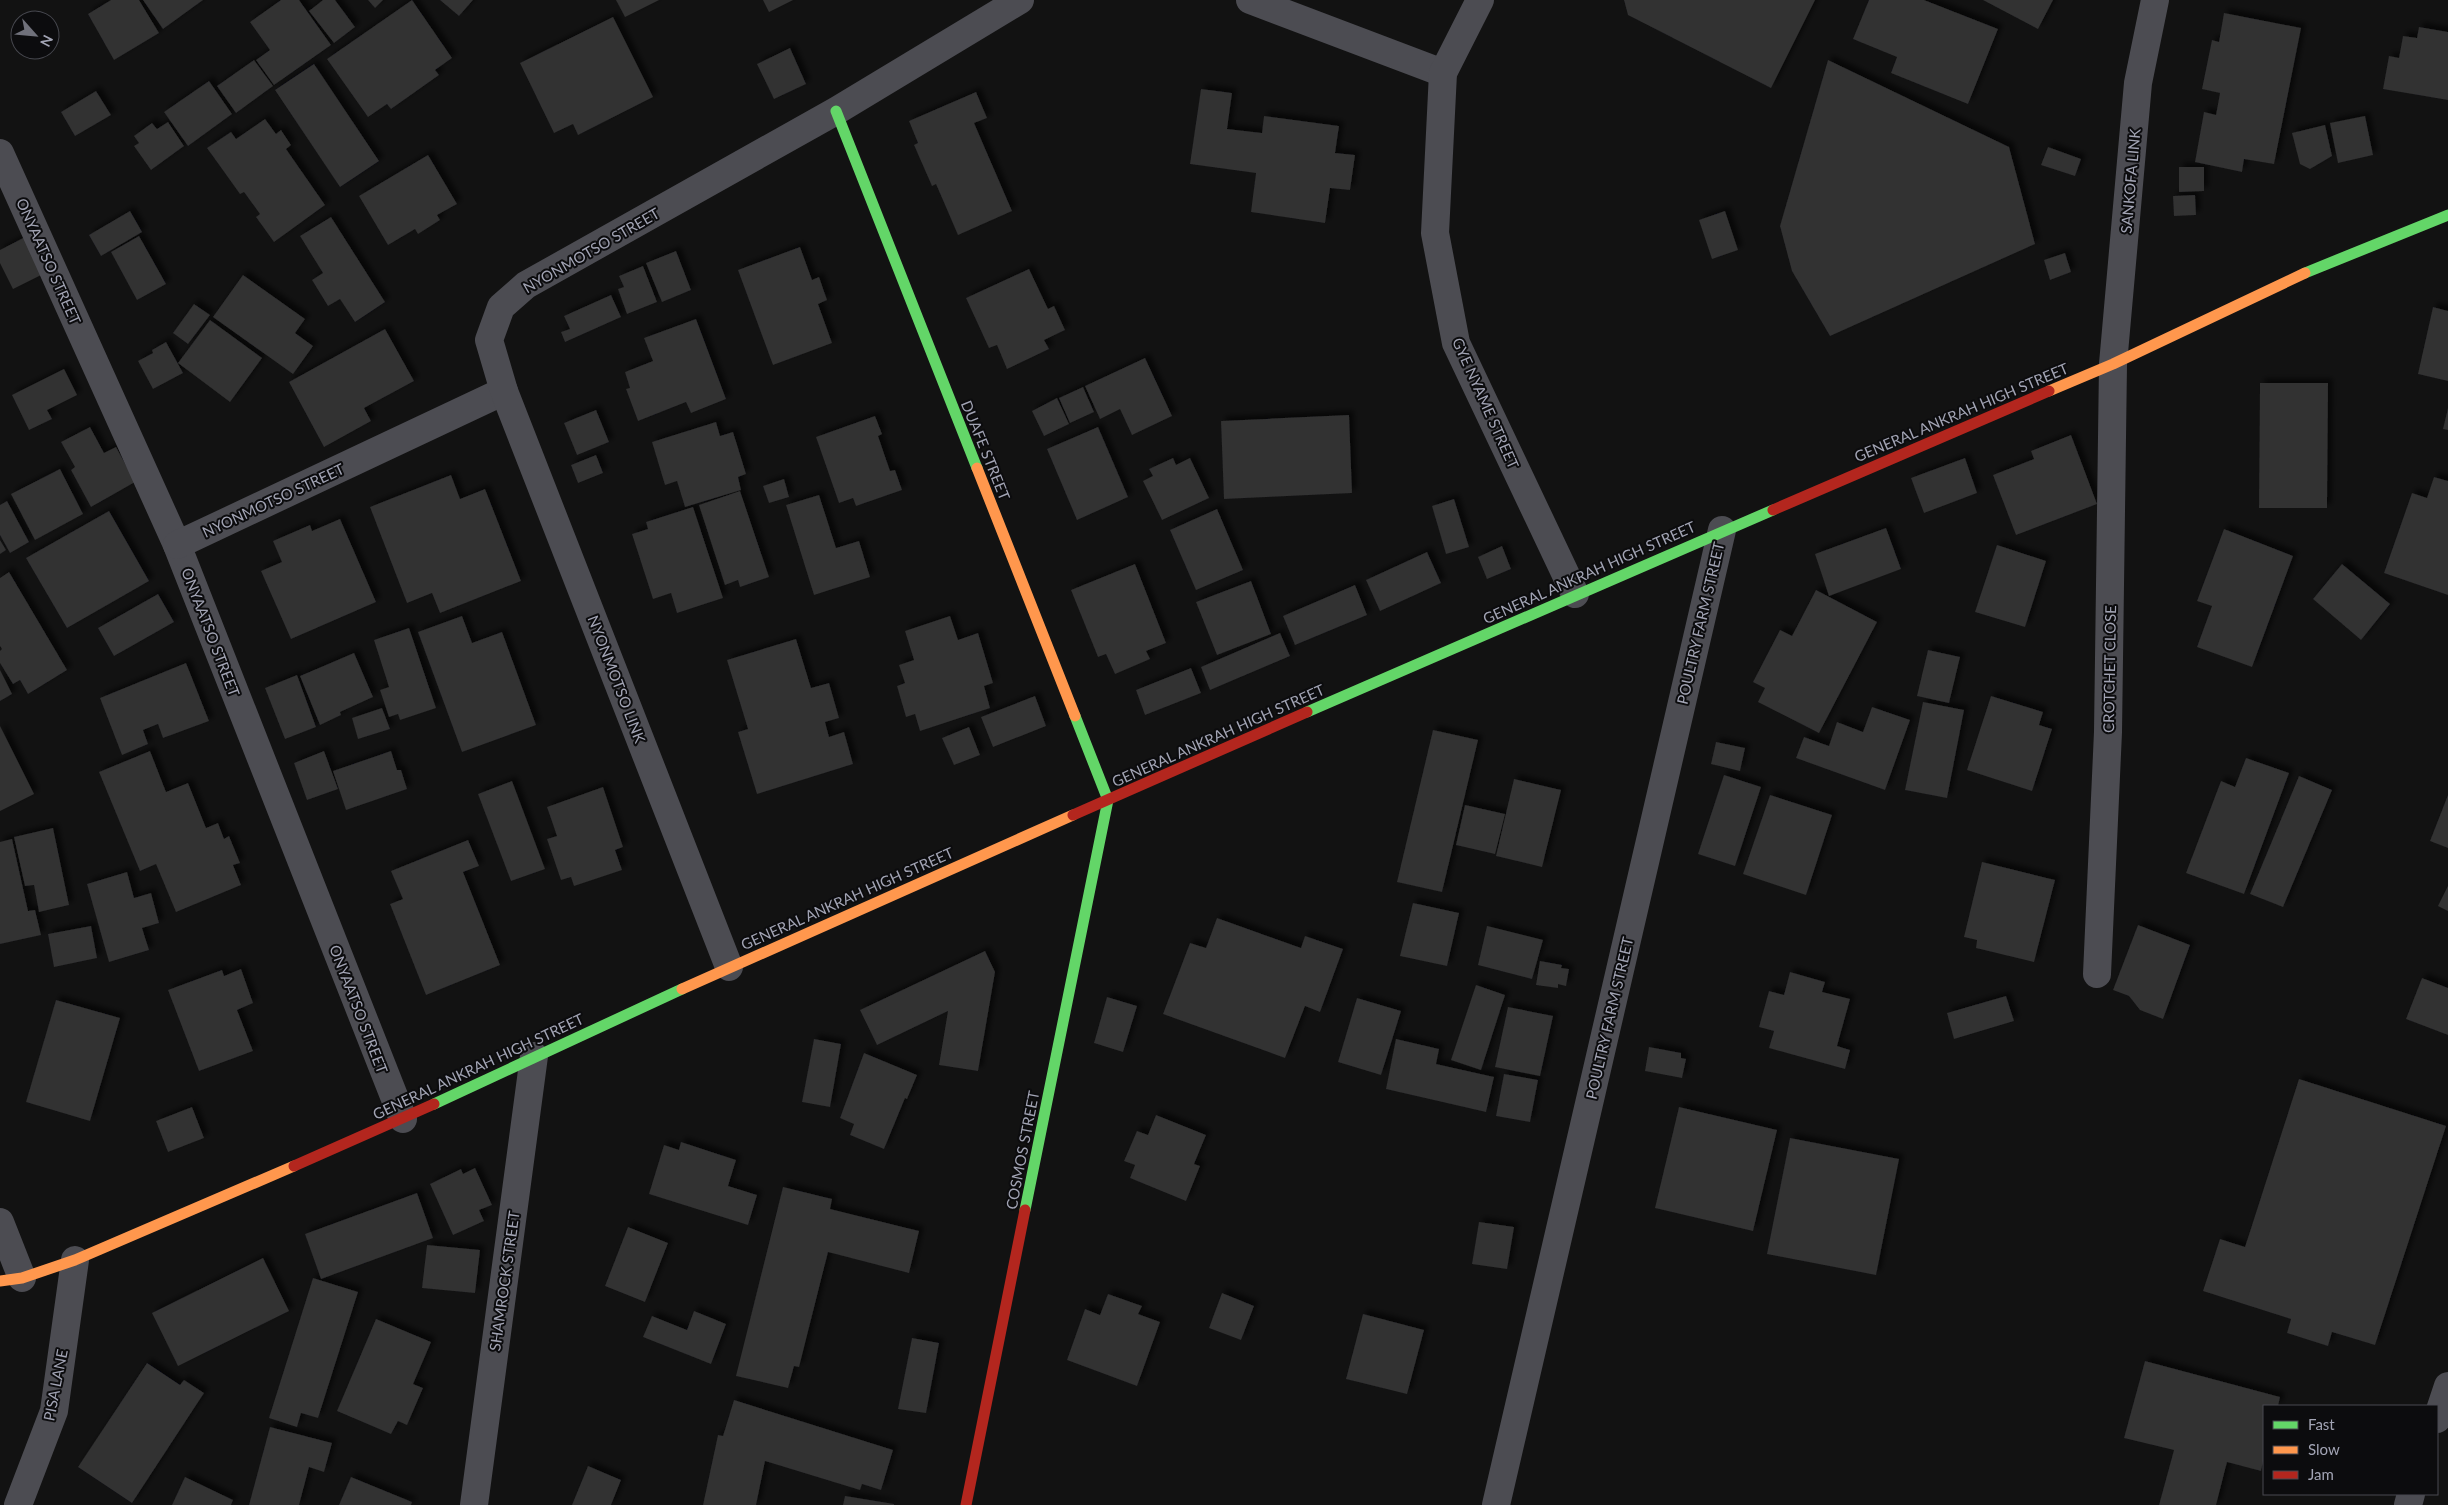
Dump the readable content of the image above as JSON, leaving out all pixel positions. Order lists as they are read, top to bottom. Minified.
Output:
{"streets":{"main road":["GENERAL ANKRAH HIGH STREET","DUAFE STREET","COSMOS STREET"],"street":["SANKOFA LINK","NYONMOTSO STREET","ONYAATSO STREET","GYE NYAME STREET","POULTRY FARM STREET","CROTCHET CLOSE","NYONMOTSO LINK","SHAMROCK STREET","PISA LANE"]},"crossings":[["SANKOFA LINK","GENERAL ANKRAH HIGH STREET"],["SANKOFA LINK","CROTCHET CLOSE"],["NYONMOTSO STREET","ONYAATSO STREET"],["NYONMOTSO STREET","DUAFE STREET"],["NYONMOTSO STREET","NYONMOTSO LINK"],["ONYAATSO STREET","GENERAL ANKRAH HIGH STREET"],["GYE NYAME STREET","GENERAL ANKRAH HIGH STREET"],["GENERAL ANKRAH HIGH STREET","DUAFE STREET"],["GENERAL ANKRAH HIGH STREET","POULTRY FARM STREET"],["GENERAL ANKRAH HIGH STREET","CROTCHET CLOSE"],["GENERAL ANKRAH HIGH STREET","NYONMOTSO LINK"],["GENERAL ANKRAH HIGH STREET","COSMOS STREET"],["GENERAL ANKRAH HIGH STREET","SHAMROCK STREET"],["GENERAL ANKRAH HIGH STREET","PISA LANE"],["DUAFE STREET","COSMOS STREET"]],"legend":["Fast","Slow","Jam"],"north":"bottom right"}
